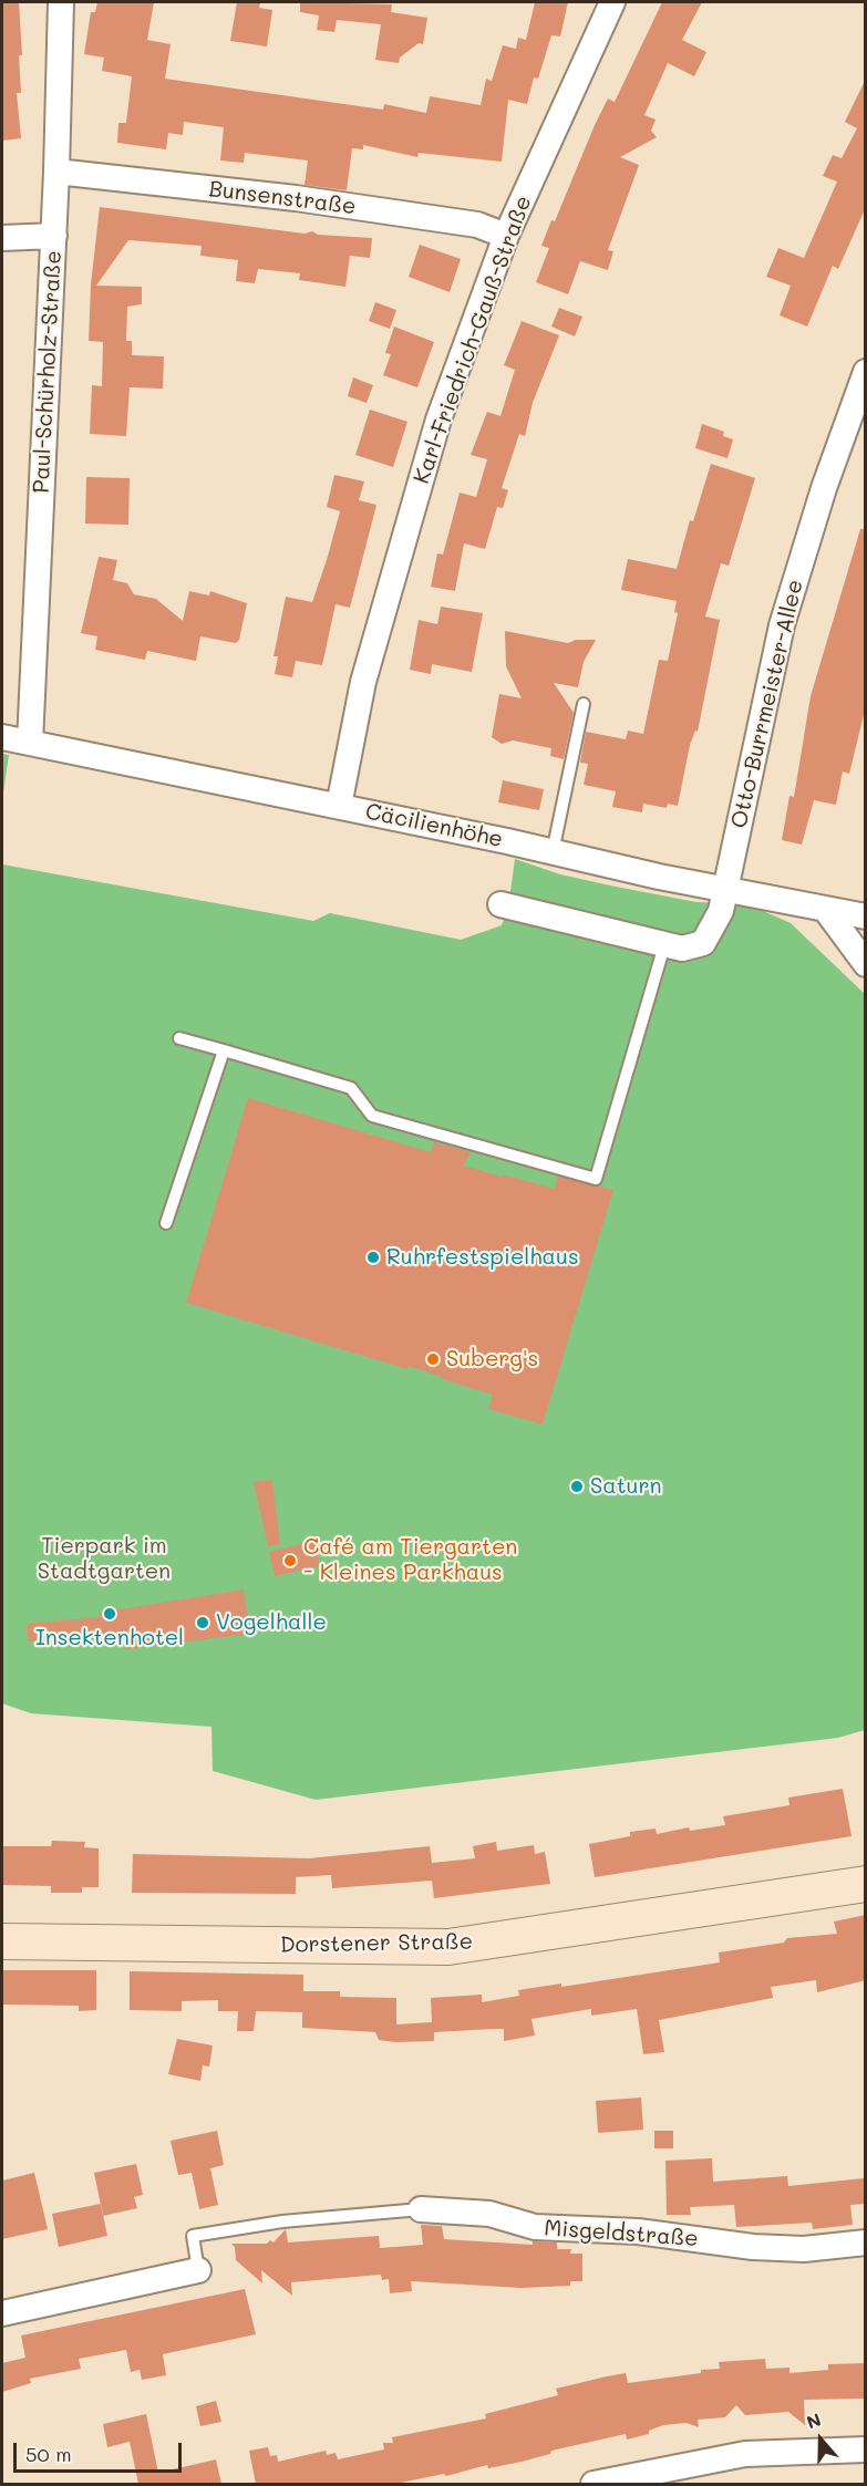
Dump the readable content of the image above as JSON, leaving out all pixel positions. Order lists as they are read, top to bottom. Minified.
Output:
{"streets":{"main road":["Dorstener Straße"],"street":["Bunsenstraße","Karl-Friedrich-Gauß-Straße","Paul-Schürholz-Straße","Otto-Burrmeister-Allee","Cäcilienhöhe","Misgeldstraße"]},"crossings":[["Bunsenstraße","Karl-Friedrich-Gauß-Straße"],["Bunsenstraße","Paul-Schürholz-Straße"],["Karl-Friedrich-Gauß-Straße","Cäcilienhöhe"],["Paul-Schürholz-Straße","Cäcilienhöhe"],["Otto-Burrmeister-Allee","Cäcilienhöhe"]],"parks":["Tierpark im Stadtgarten"],"places":["Ruhrfestspielhaus","Suberg's","Saturn","Café am Tiergarten - Kleines Parkhaus","Insektenhotel","Vogelhalle"],"scale_bar":"50 m","north":"top"}
